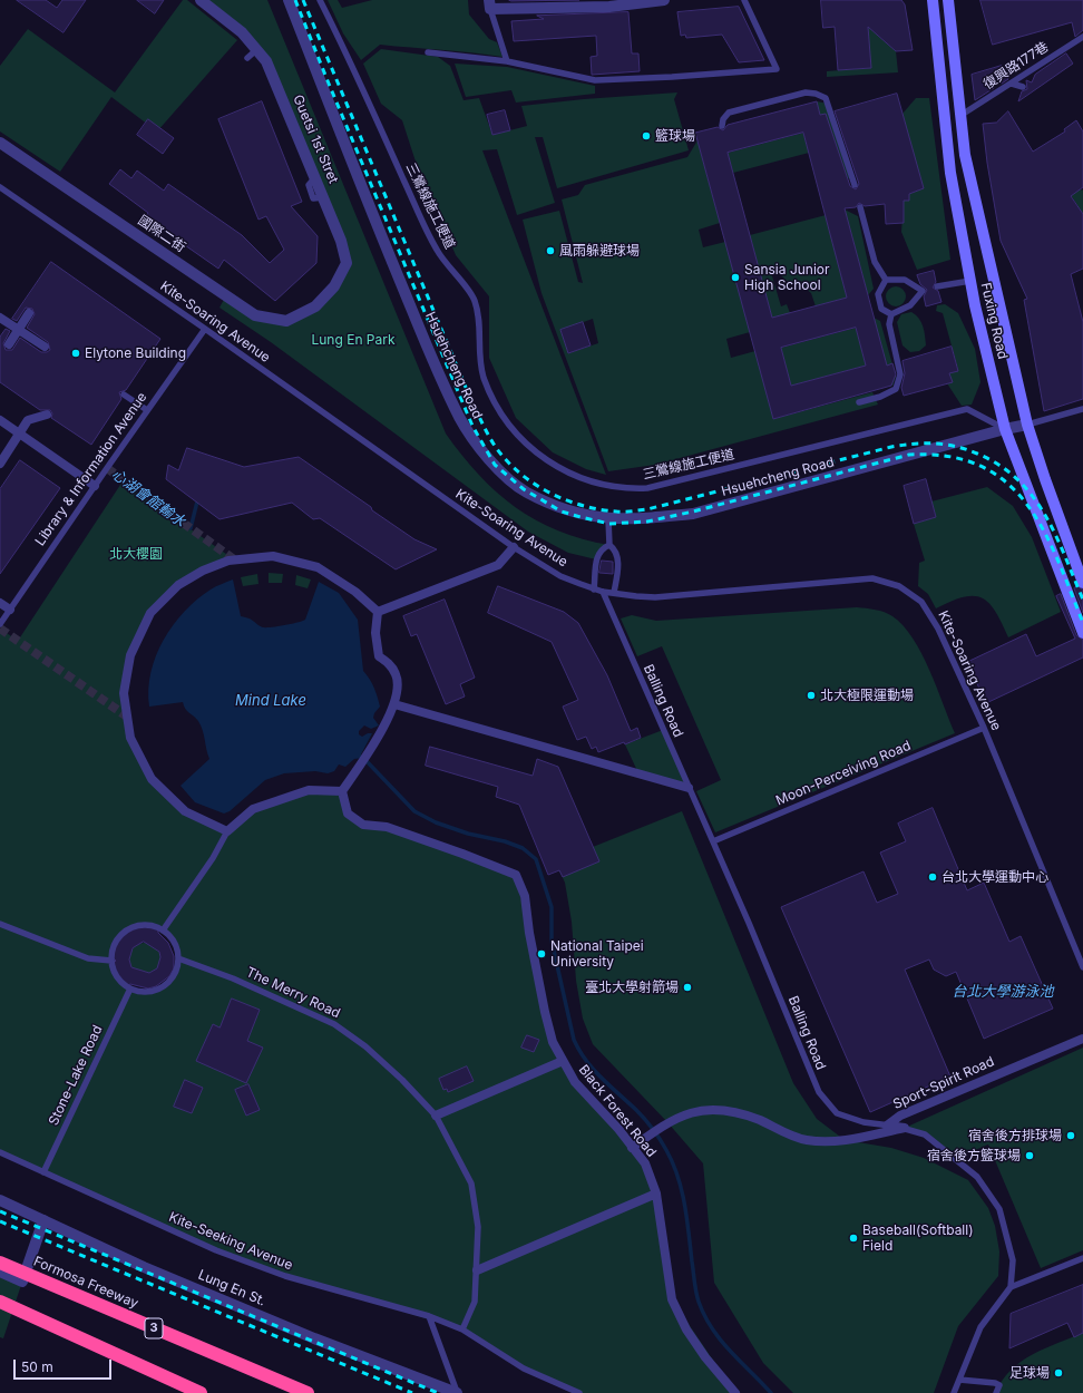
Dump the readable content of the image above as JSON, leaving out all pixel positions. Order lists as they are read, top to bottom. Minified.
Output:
{"streets":{"highway":["Formosa Freeway","3"],"main road":["Fuxing Road"],"street":["Guetsi 1st Stret","國際二街","Hsuehcheng Road","Sport-Spirit Road","Black Forest Road","Lung En St."],"lane":["復興路177巷","三鶯線施工便道","Kite-Soaring Avenue","Library & Information Avenue","Balling Road","Moon-Perceiving Road","The Merry Road","Stone-Lake Road","Kite-Seeking Avenue"]},"crossings":[["復興路177巷","Fuxing Road"],["Guetsi 1st Stret","國際二街"],["三鶯線施工便道","Fuxing Road"],["三鶯線施工便道","Hsuehcheng Road"],["Fuxing Road","Hsuehcheng Road"],["Kite-Soaring Avenue","Library & Information Avenue"],["Kite-Soaring Avenue","Balling Road"],["Kite-Soaring Avenue","Moon-Perceiving Road"],["Balling Road","Moon-Perceiving Road"],["Balling Road","Sport-Spirit Road"],["The Merry Road","Stone-Lake Road"],["The Merry Road","Kite-Seeking Avenue"],["Stone-Lake Road","Kite-Seeking Avenue"],["Sport-Spirit Road","Black Forest Road"]],"water":["心湖會館輸水","Mind Lake","台北大學游泳池"],"parks":["Lung En Park","北大櫻園"],"places":["籃球場","風雨躲避球場","Sansia Junior High School","Elytone Building","北大極限運動場","台北大學運動中心","National Taipei University","臺北大學射箭場","宿舍後方排球場","宿舍後方籃球場","Baseball(Softball) Field","足球場"],"scale_bar":"50 m"}
